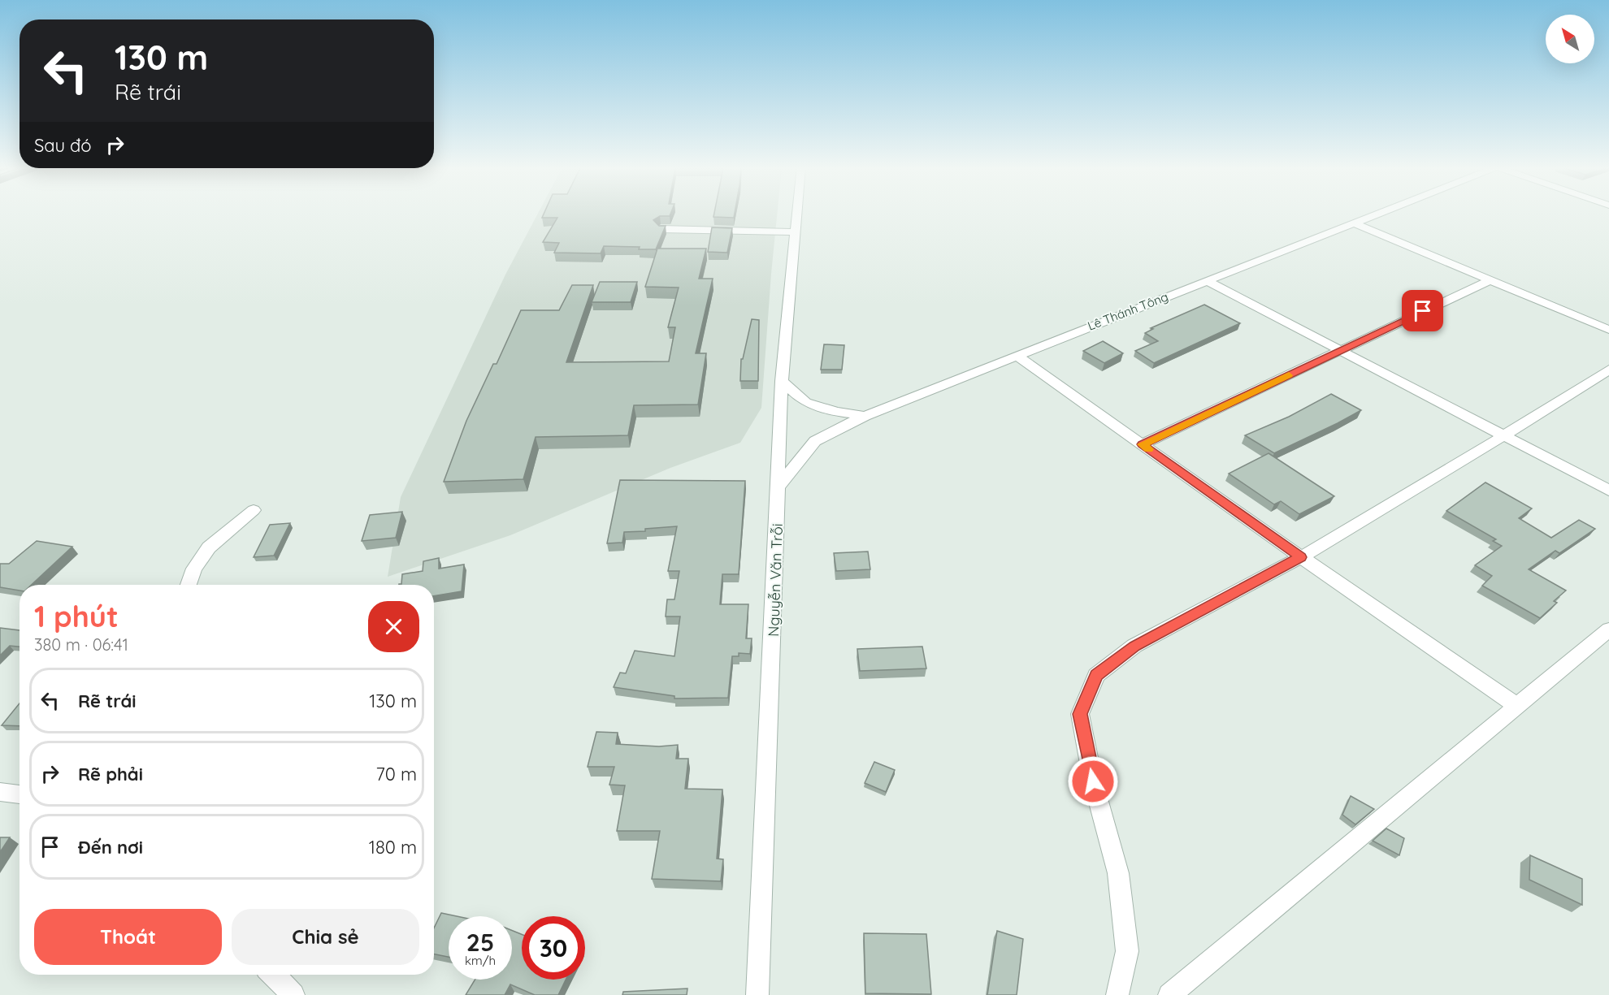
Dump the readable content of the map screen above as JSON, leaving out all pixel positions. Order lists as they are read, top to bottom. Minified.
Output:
{"streets":{"street":["Lê Thánh Tông","Nguyễn Văn Trỗi"]},"crossings":[["Lê Thánh Tông","Nguyễn Văn Trỗi"]],"north":"top left","page":{"turn":["130 m","Rẽ trái"],"then":"Sau đó","heading":["1 phút","380 m · 06:41"],"list":[{"name":"Rẽ trái","value":"130 m"},{"name":"Rẽ phải","value":"70 m"},{"name":"Đến nơi","value":"180 m"}],"buttons":["Thoát","Chia sẻ"],"speed":"25 km/h","limit":"30"}}
